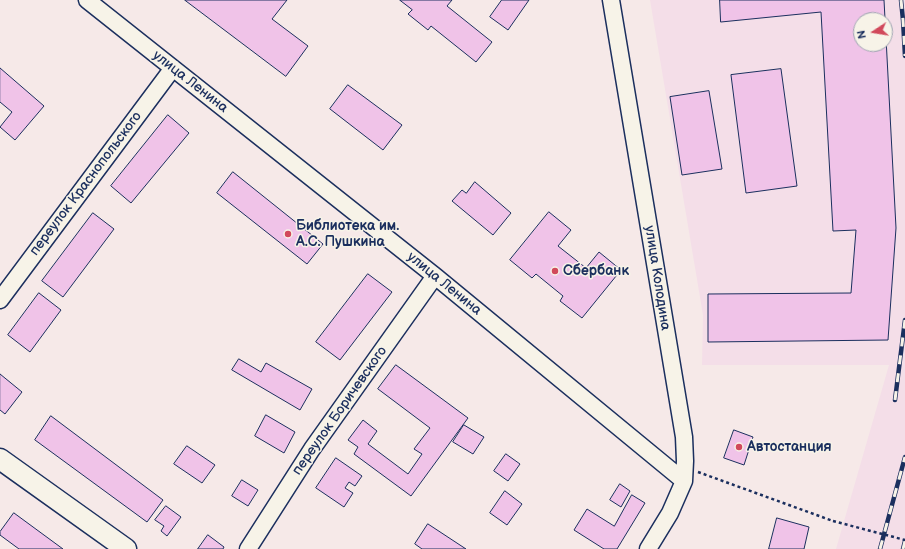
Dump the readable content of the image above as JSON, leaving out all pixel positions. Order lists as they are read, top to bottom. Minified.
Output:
{"streets":{"street":["улица Ленина","переулок Краснопольского","улица Колодина","переулок Боричевского"]},"crossings":[["улица Ленина","переулок Краснопольского"],["улица Ленина","улица Колодина"],["улица Ленина","переулок Боричевского"]],"places":["Библиотека им. А.С. Пушкина","Сбербанк","Автостанция"],"north":"left"}
